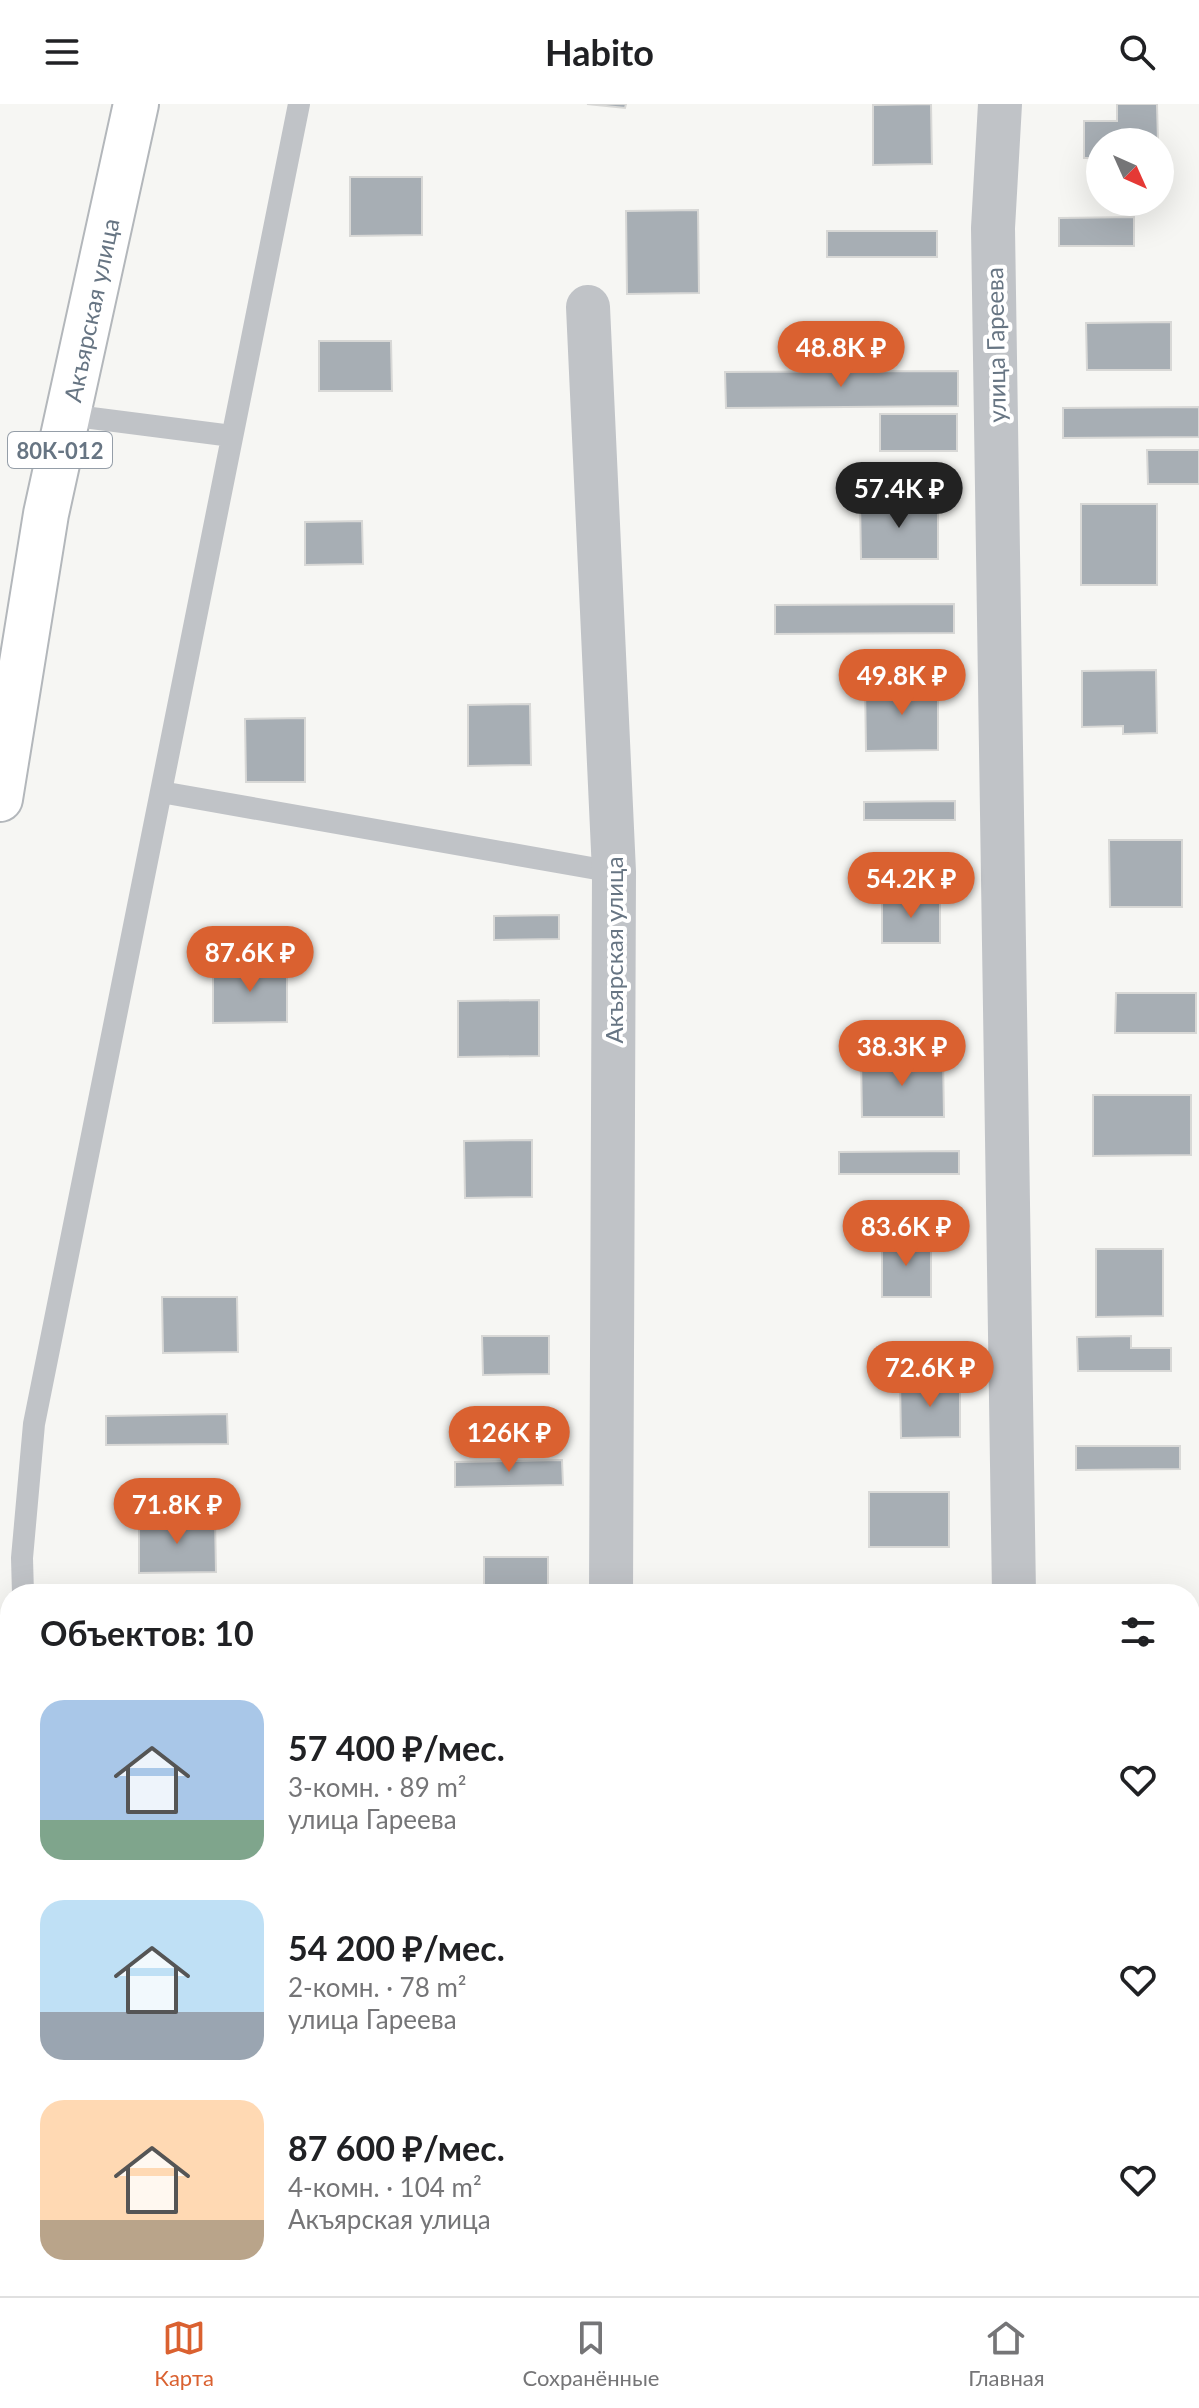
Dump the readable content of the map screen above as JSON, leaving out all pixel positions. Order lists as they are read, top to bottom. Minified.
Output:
{"streets":{"main road":["Акъярская улица","80К-012"],"street":["улица Гареева"]},"north":"bottom right","page":{"header":"Habito","price":["48.8K ₽","57.4K ₽","49.8K ₽","54.2K ₽","87.6K ₽","38.3K ₽","83.6K ₽","72.6K ₽","126K ₽","71.8K ₽"],"heading":"Объектов: 10","list":[{"name":"57 400 ₽/мес.","note":"3-комн. · 89 m² · улица Гареева"},{"name":"54 200 ₽/мес.","note":"2-комн. · 78 m² · улица Гареева"},{"name":"87 600 ₽/мес.","note":"4-комн. · 104 m² · Акъярская улица"}],"tabs":["Карта","Сохранённые","Главная"]}}
